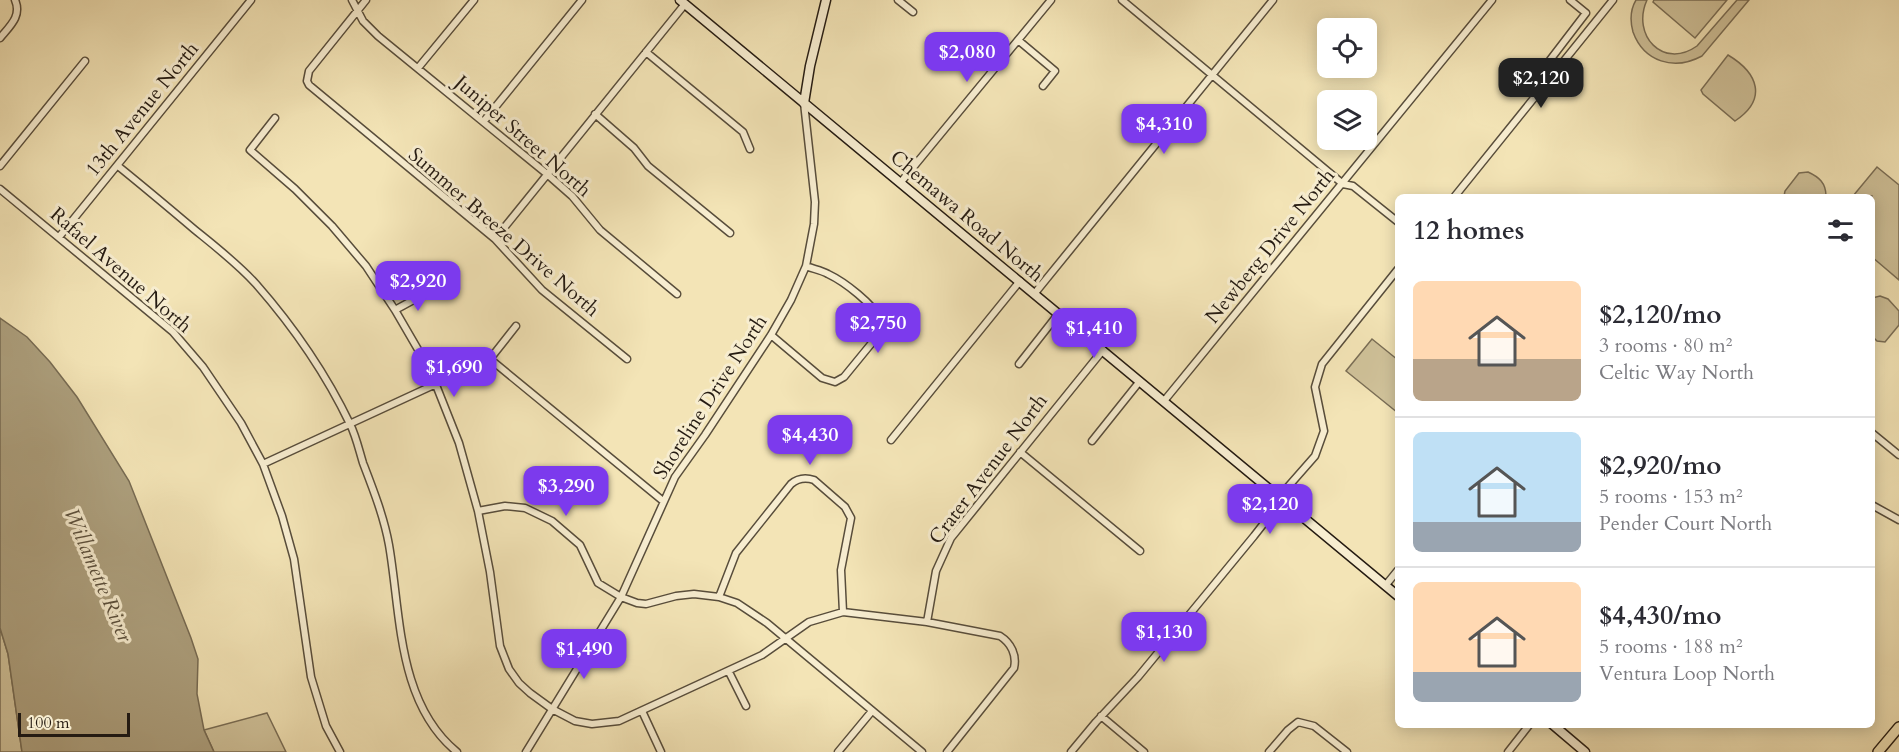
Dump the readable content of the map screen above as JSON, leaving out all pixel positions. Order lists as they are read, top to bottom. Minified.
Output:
{"streets":{"street":["13th Avenue North","Juniper Street North","Chemawa Road North","Summer Breeze Drive North","Newberg Drive North","Rafael Avenue North","Shoreline Drive North","Crater Avenue North"]},"crossings":[["13th Avenue North","Rafael Avenue North"],["Juniper Street North","Summer Breeze Drive North"],["Chemawa Road North","Newberg Drive North"],["Chemawa Road North","Shoreline Drive North"],["Chemawa Road North","Crater Avenue North"]],"water":["Willamette River"],"scale_bar":"100 m","page":{"price":["$2,080","$2,120","$4,310","$2,920","$2,750","$1,410","$1,690","$4,430","$3,290","$2,120","$1,130","$1,490"],"heading":"12 homes","list":[{"name":"$2,120/mo","note":"3 rooms · 80 m² · Celtic Way North"},{"name":"$2,920/mo","note":"5 rooms · 153 m² · Pender Court North"},{"name":"$4,430/mo","note":"5 rooms · 188 m² · Ventura Loop North"}],"scale":"100 m"}}
